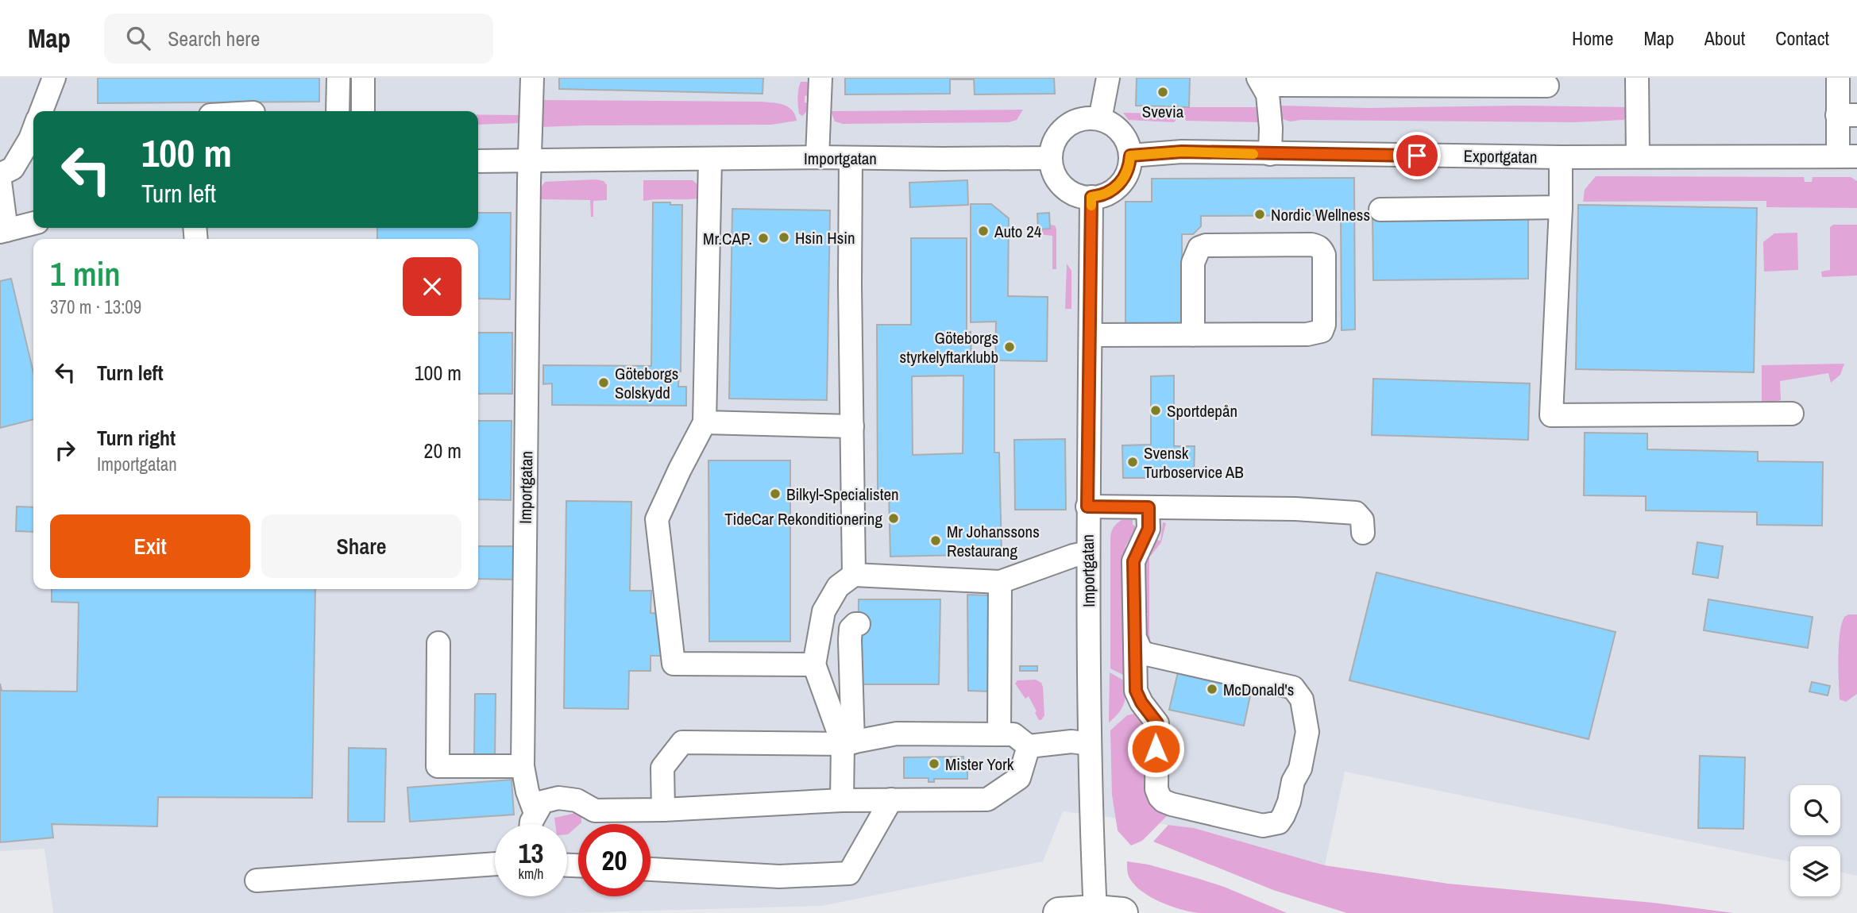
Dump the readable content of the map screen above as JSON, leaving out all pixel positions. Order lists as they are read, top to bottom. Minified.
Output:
{"streets":{"street":["Exportgatan","Importgatan"]},"crossings":[["Exportgatan","Importgatan"]],"places":["Svevia","Nordic Wellness","Auto 24","Hsin Hsin","Mr.CAP.","Göteborgs styrkelyftarklubb","Göteborgs Solskydd","Sportdepån","Svensk Turboservice AB","Bilkyl-Specialisten","TideCar Rekonditionering","Mr Johanssons Restaurang","McDonald's","Mister York"],"page":{"header":"Map","search":"Search here","nav":["Home","Map","About","Contact"],"turn":["100 m","Turn left"],"heading":["1 min","370 m · 13:09"],"list":[{"name":"Turn left","value":"100 m"},{"name":"Turn right","note":"Importgatan","value":"20 m"}],"buttons":["Exit","Share"],"speed":"13 km/h","limit":"20"}}
